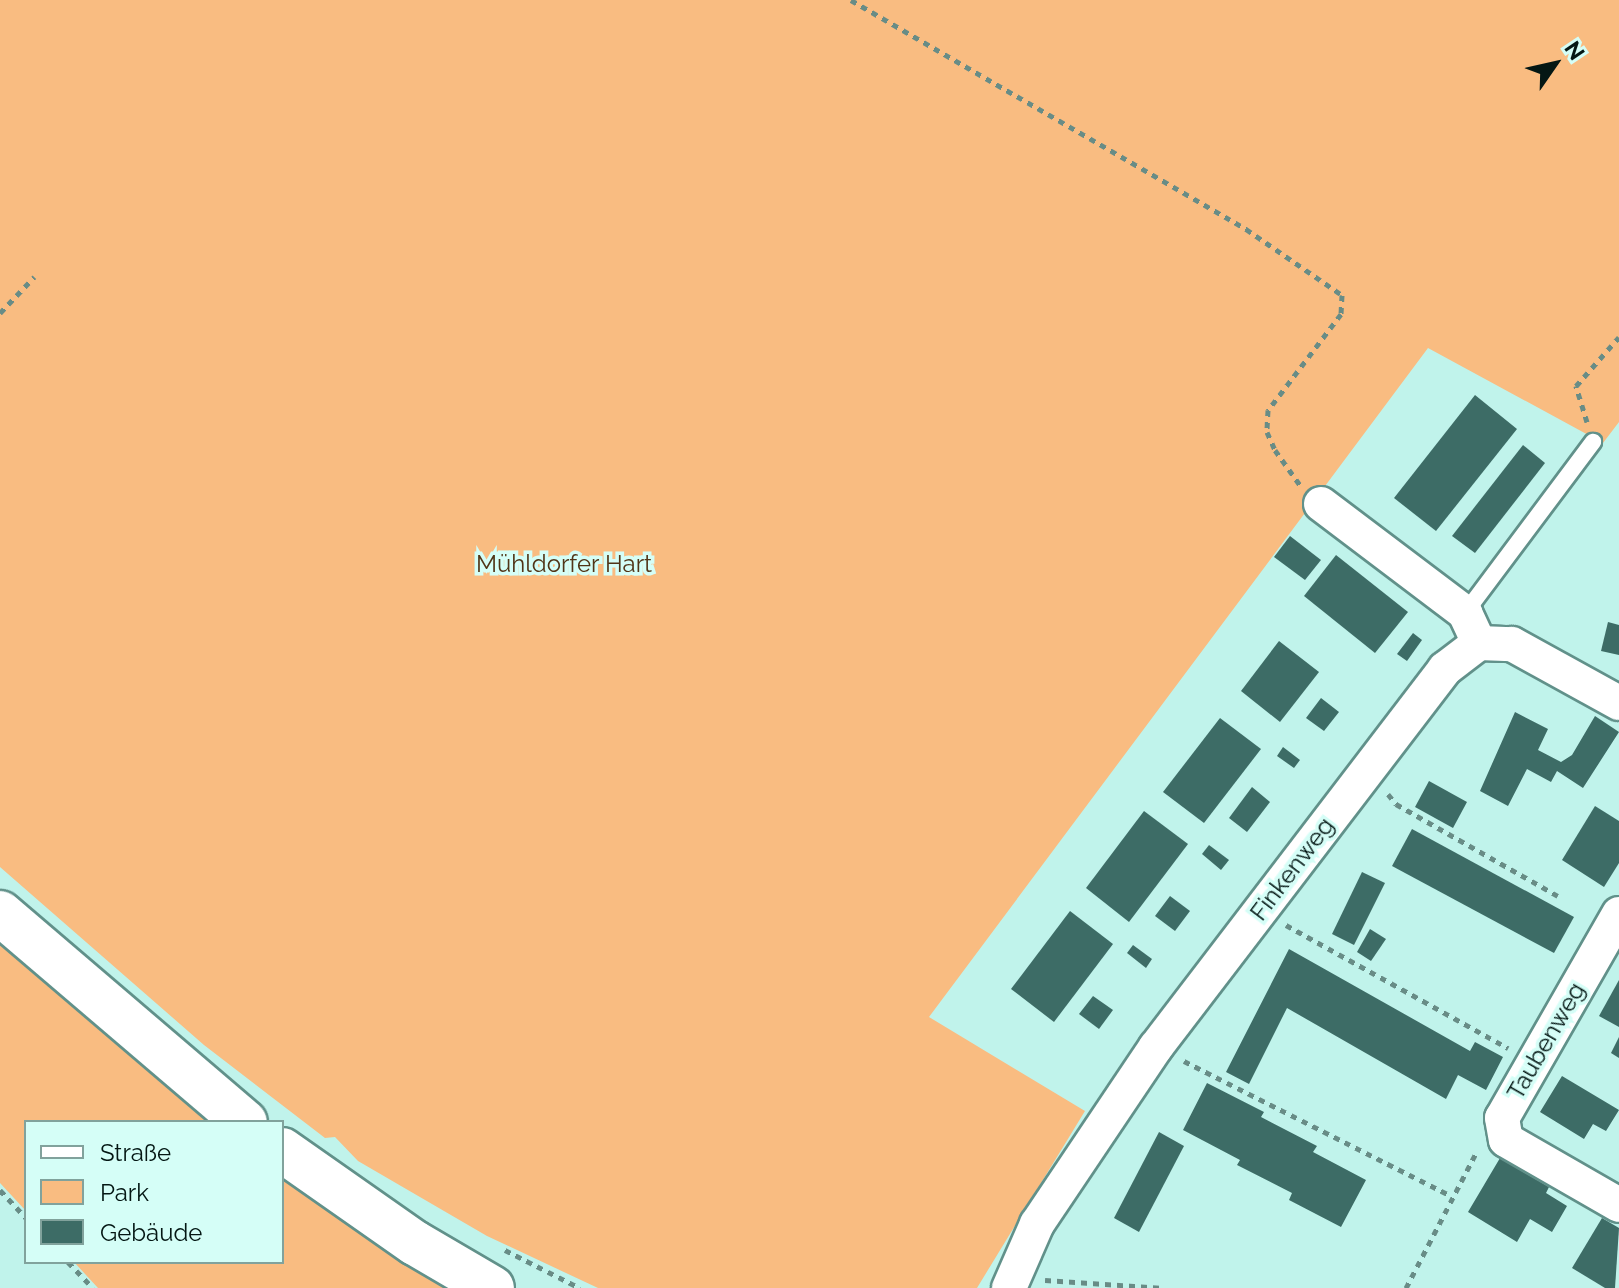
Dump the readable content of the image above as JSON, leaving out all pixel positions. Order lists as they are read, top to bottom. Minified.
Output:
{"streets":{"street":["Finkenweg","Taubenweg"]},"parks":["Mühldorfer Hart"],"legend":["Straße","Park","Gebäude"],"north":"top right"}
